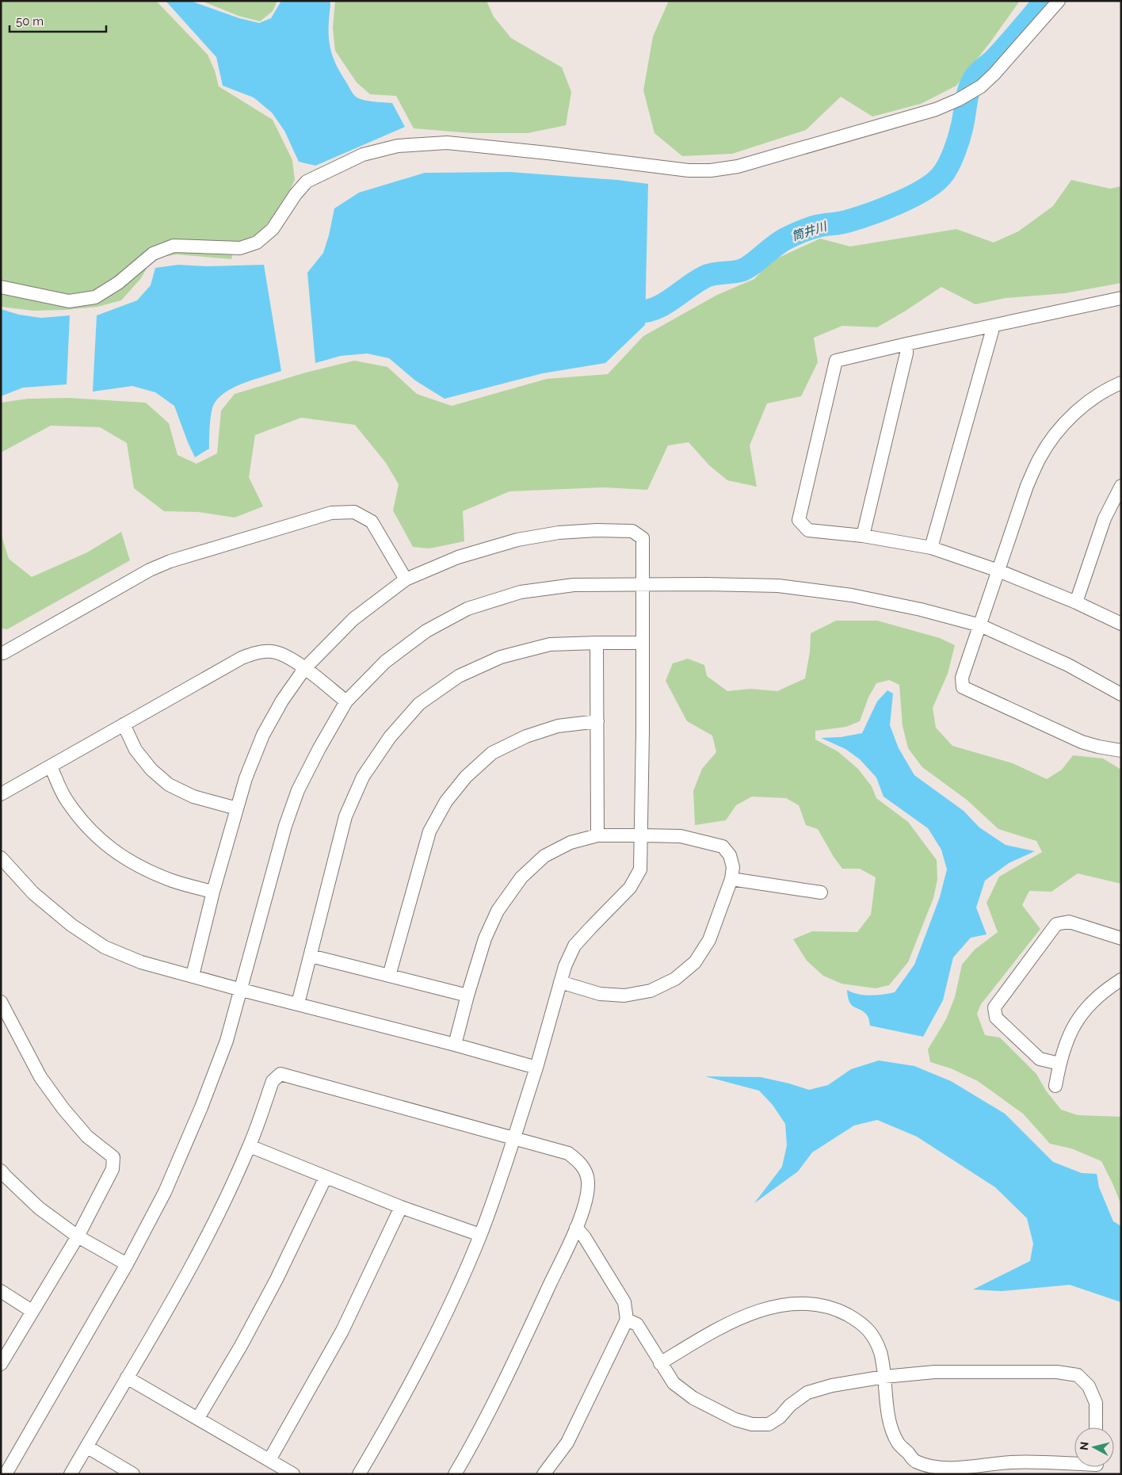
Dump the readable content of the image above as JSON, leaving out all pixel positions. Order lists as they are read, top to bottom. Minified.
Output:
{"water":["筒井川"],"scale_bar":"50 m","north":"left"}
